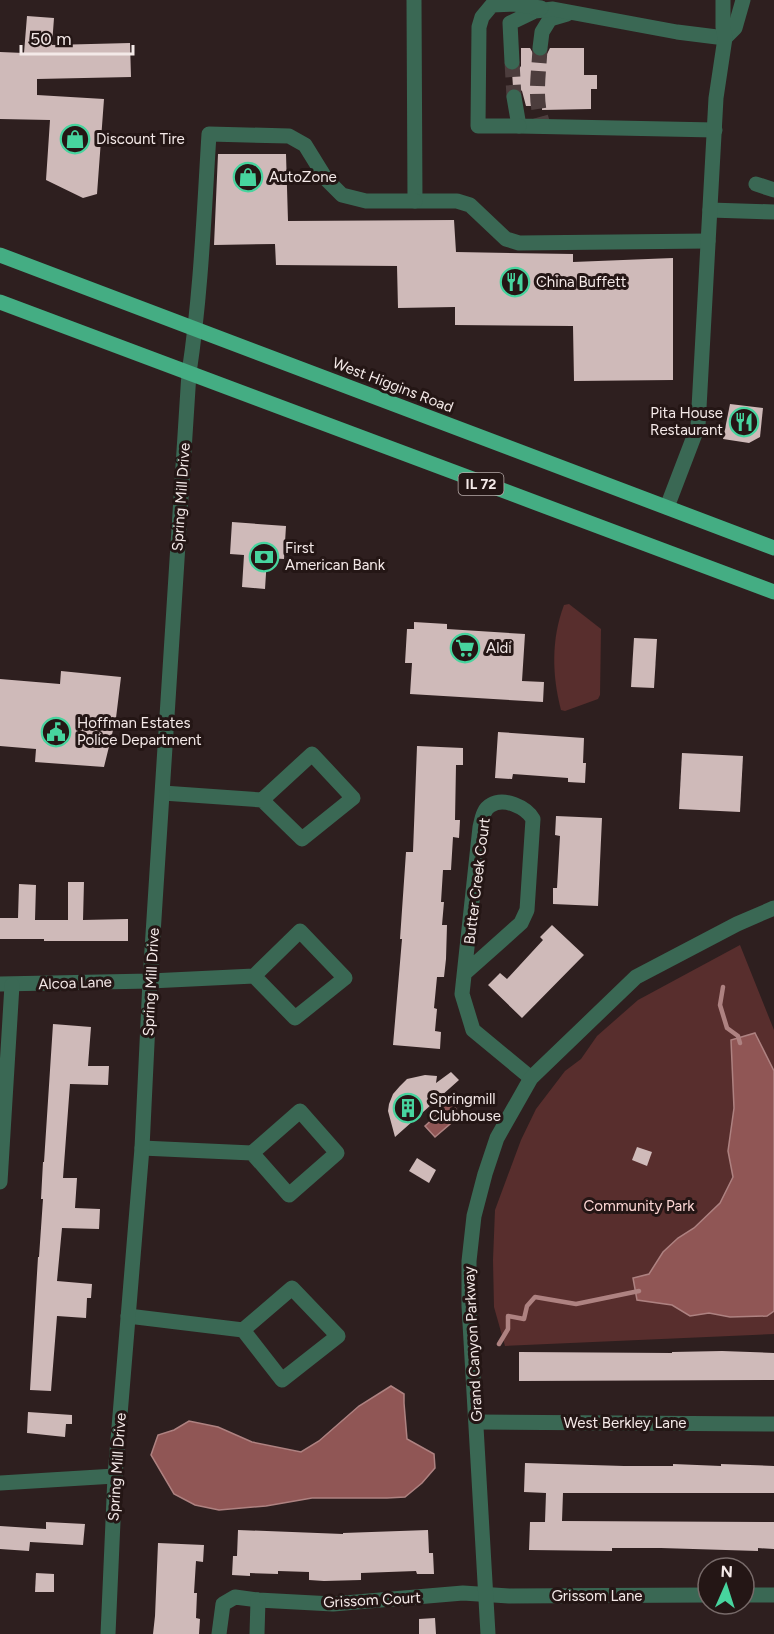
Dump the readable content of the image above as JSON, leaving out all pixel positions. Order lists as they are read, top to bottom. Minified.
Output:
{"streets":{"main road":["West Higgins Road","IL 72"],"street":["Spring Mill Drive","Butter Creek Court","Alcoa Lane","Grand Canyon Parkway","West Berkley Lane","Grissom Lane","Grissom Court"]},"crossings":[["West Higgins Road","Spring Mill Drive"],["IL 72","Spring Mill Drive"],["Spring Mill Drive","Alcoa Lane"],["Butter Creek Court","Grand Canyon Parkway"],["Grand Canyon Parkway","West Berkley Lane"],["Grand Canyon Parkway","Grissom Lane"],["Grand Canyon Parkway","Grissom Court"],["Grissom Lane","Grissom Court"]],"parks":["Community Park"],"places":{"shop":["Discount Tire","AutoZone"],"restaurant":["China Buffett","Pita House Restaurant"],"bank":["First American Bank"],"supermarket":["Aldi"],"public building":["Hoffman Estates Police Department"],"building":["Springmill Clubhouse"]},"scale_bar":"50 m","north":"top"}
